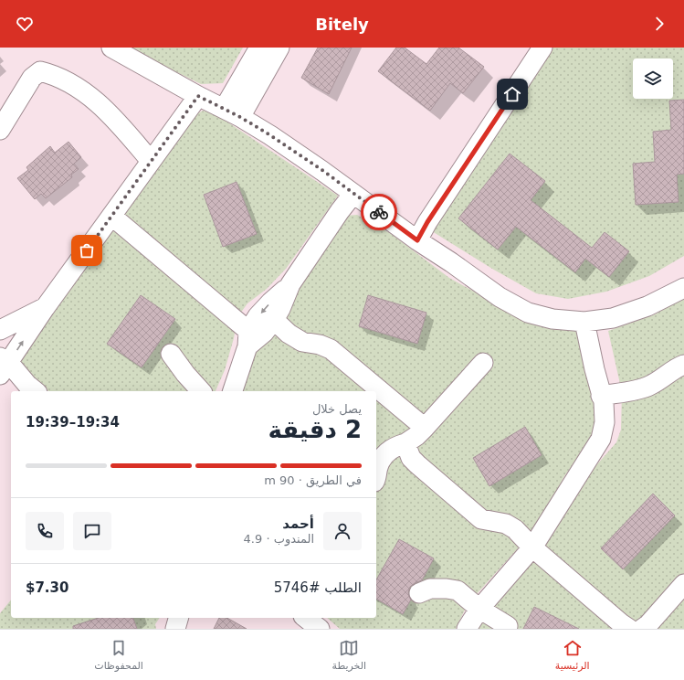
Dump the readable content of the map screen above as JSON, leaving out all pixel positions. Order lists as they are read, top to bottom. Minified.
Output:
{"page":{"header":"Bitely","heading":["2 دقيقة","يصل خلال","19:34–19:39"],"panel":["أحمد","المندوب · 4.9","الطلب #5746","$7.30"],"bar":"في الطريق · 90 m","tabs":["الرئيسية","الخريطة","المحفوظات"]}}
